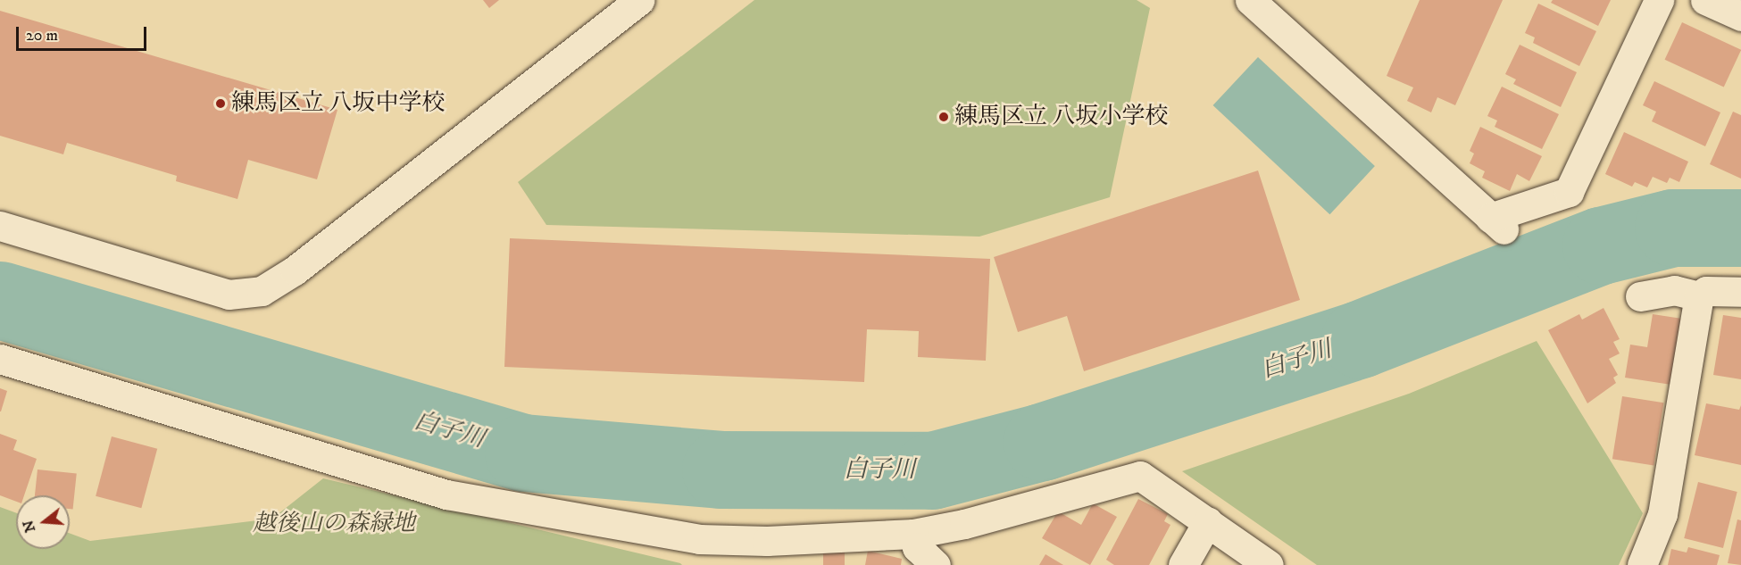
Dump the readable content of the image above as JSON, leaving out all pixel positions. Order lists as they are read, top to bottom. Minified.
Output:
{"water":["白子川"],"parks":["越後山の森緑地"],"places":["練馬区立 八坂中学校","練馬区立 八坂小学校"],"scale_bar":"20 m","north":"left"}
